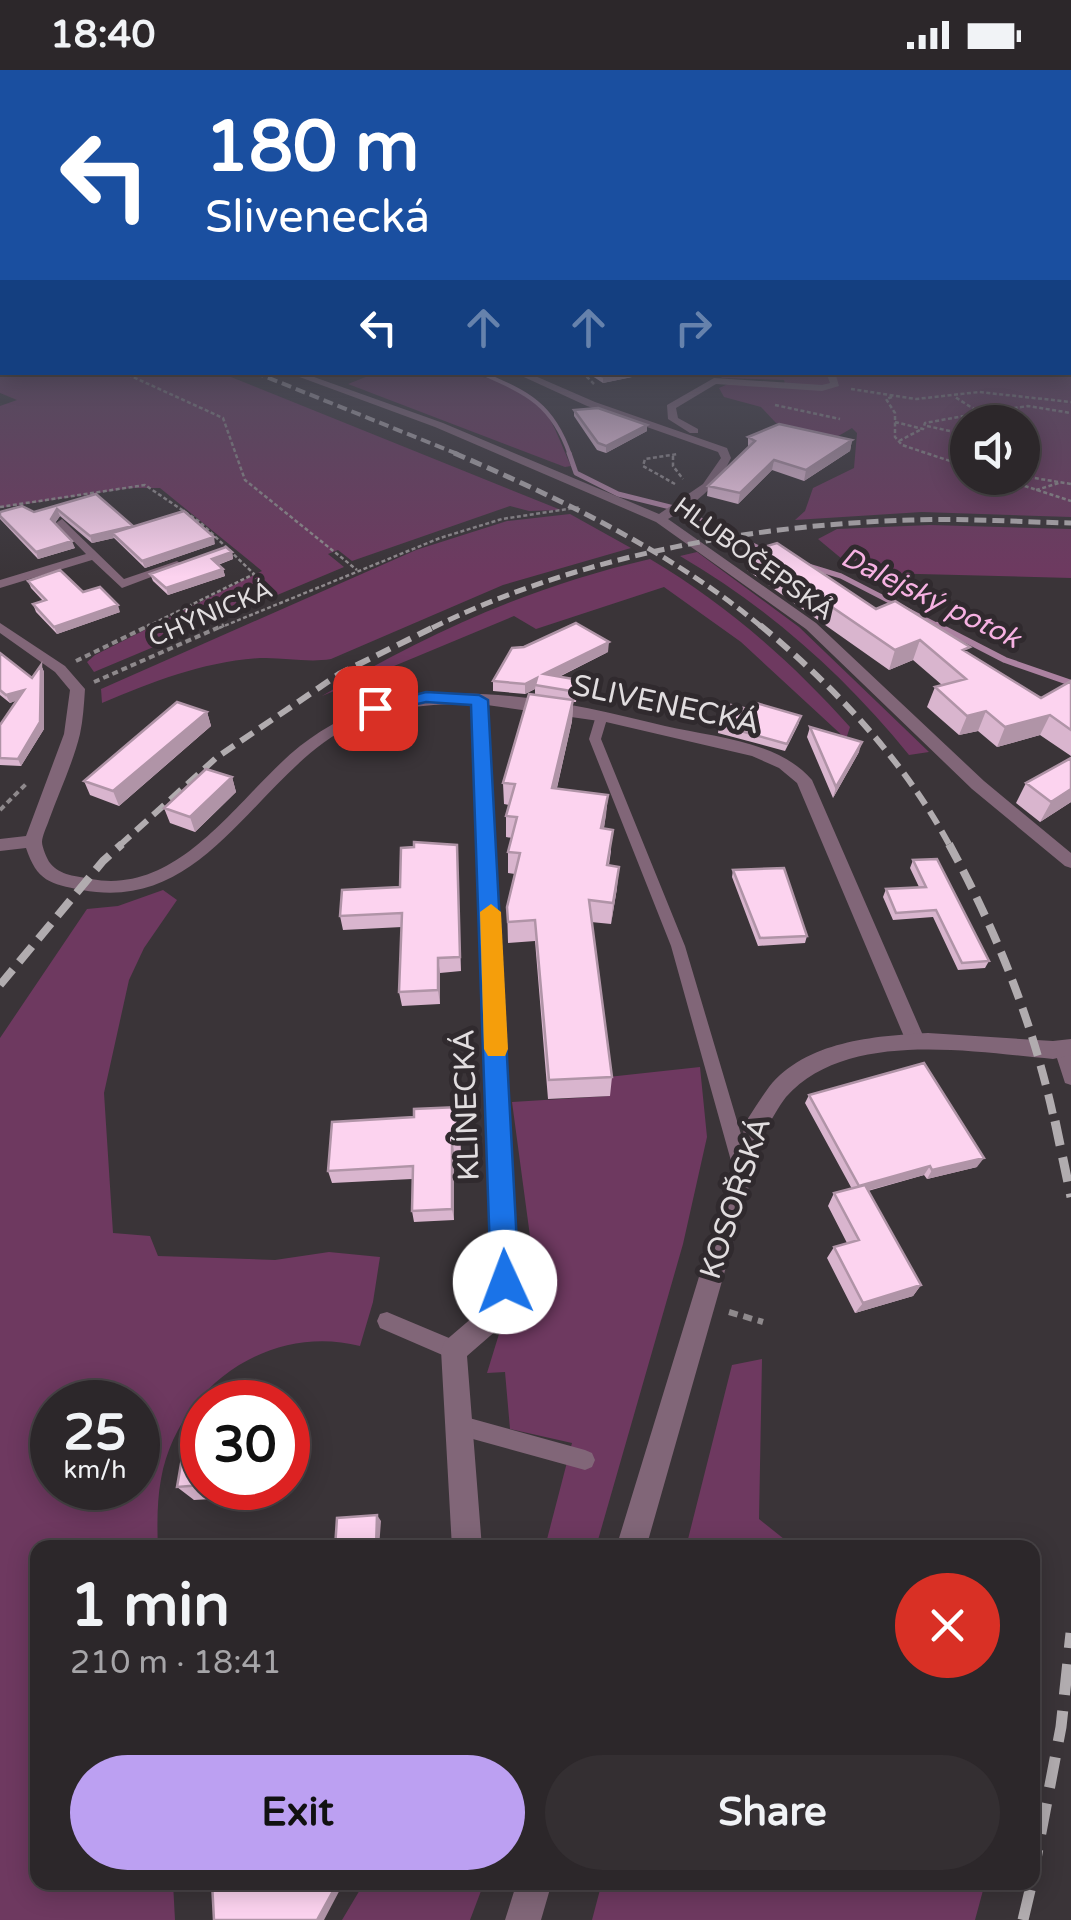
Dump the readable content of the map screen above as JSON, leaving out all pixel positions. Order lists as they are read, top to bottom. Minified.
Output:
{"streets":{"street":["HLUBOČEPSKÁ","SLIVENECKÁ","KLÍNECKÁ","KOSOŘSKÁ"],"path":["CHÝNICKÁ"]},"crossings":[["HLUBOČEPSKÁ","CHÝNICKÁ"],["SLIVENECKÁ","KLÍNECKÁ"],["SLIVENECKÁ","KOSOŘSKÁ"]],"water":["Dalejský potok"],"page":{"status":"18:40","turn":["180 m","Slivenecká"],"speed":"25 km/h","limit":"30","heading":["1 min","210 m · 18:41"],"buttons":["Exit","Share"]}}
